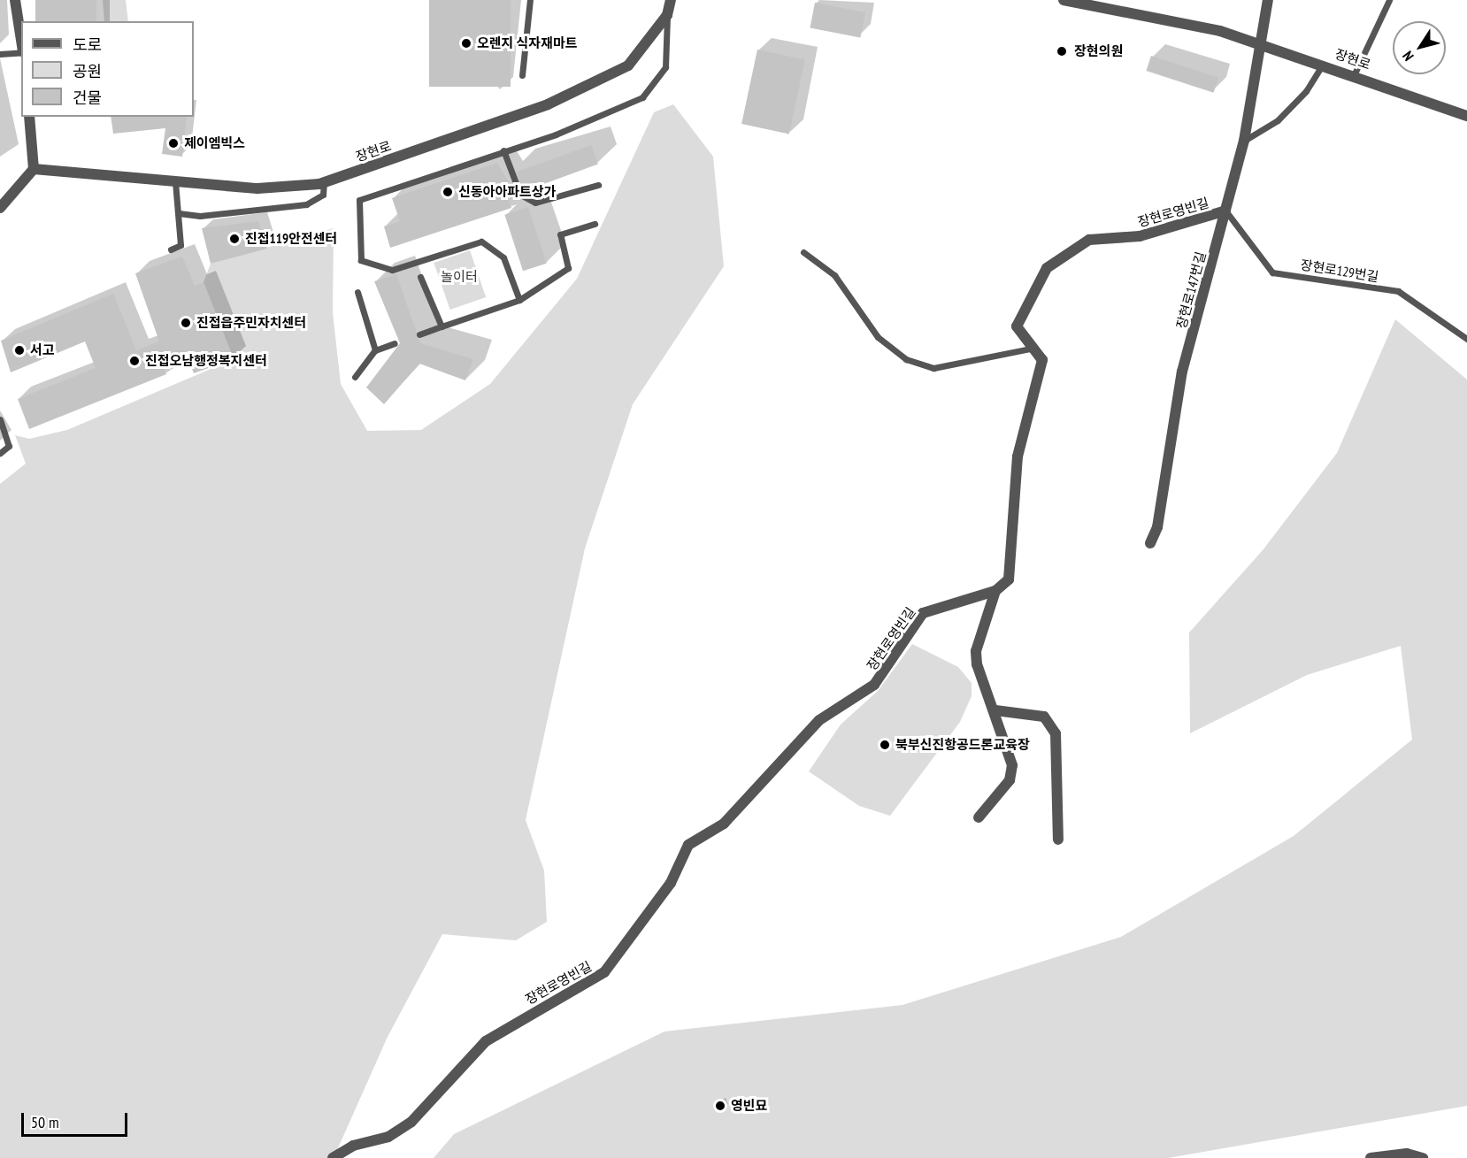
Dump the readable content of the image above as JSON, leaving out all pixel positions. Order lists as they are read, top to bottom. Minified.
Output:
{"streets":{"street":["장현로","장현로영빈길","장현로147번길"],"lane":["장현로129번길"]},"crossings":[["장현로","장현로147번길"],["장현로영빈길","장현로129번길"],["장현로영빈길","장현로147번길"],["장현로129번길","장현로147번길"]],"parks":["놀이터"],"places":["오렌지 식자재마트","장현의원","제이엠빅스","신동아아파트상가","진접119안전센터","진접읍주민자치센터","서고","진접오남행정복지센터","북부신진항공드론교육장","영빈묘"],"legend":["도로","공원","건물"],"scale_bar":"50 m","north":"bottom left"}
